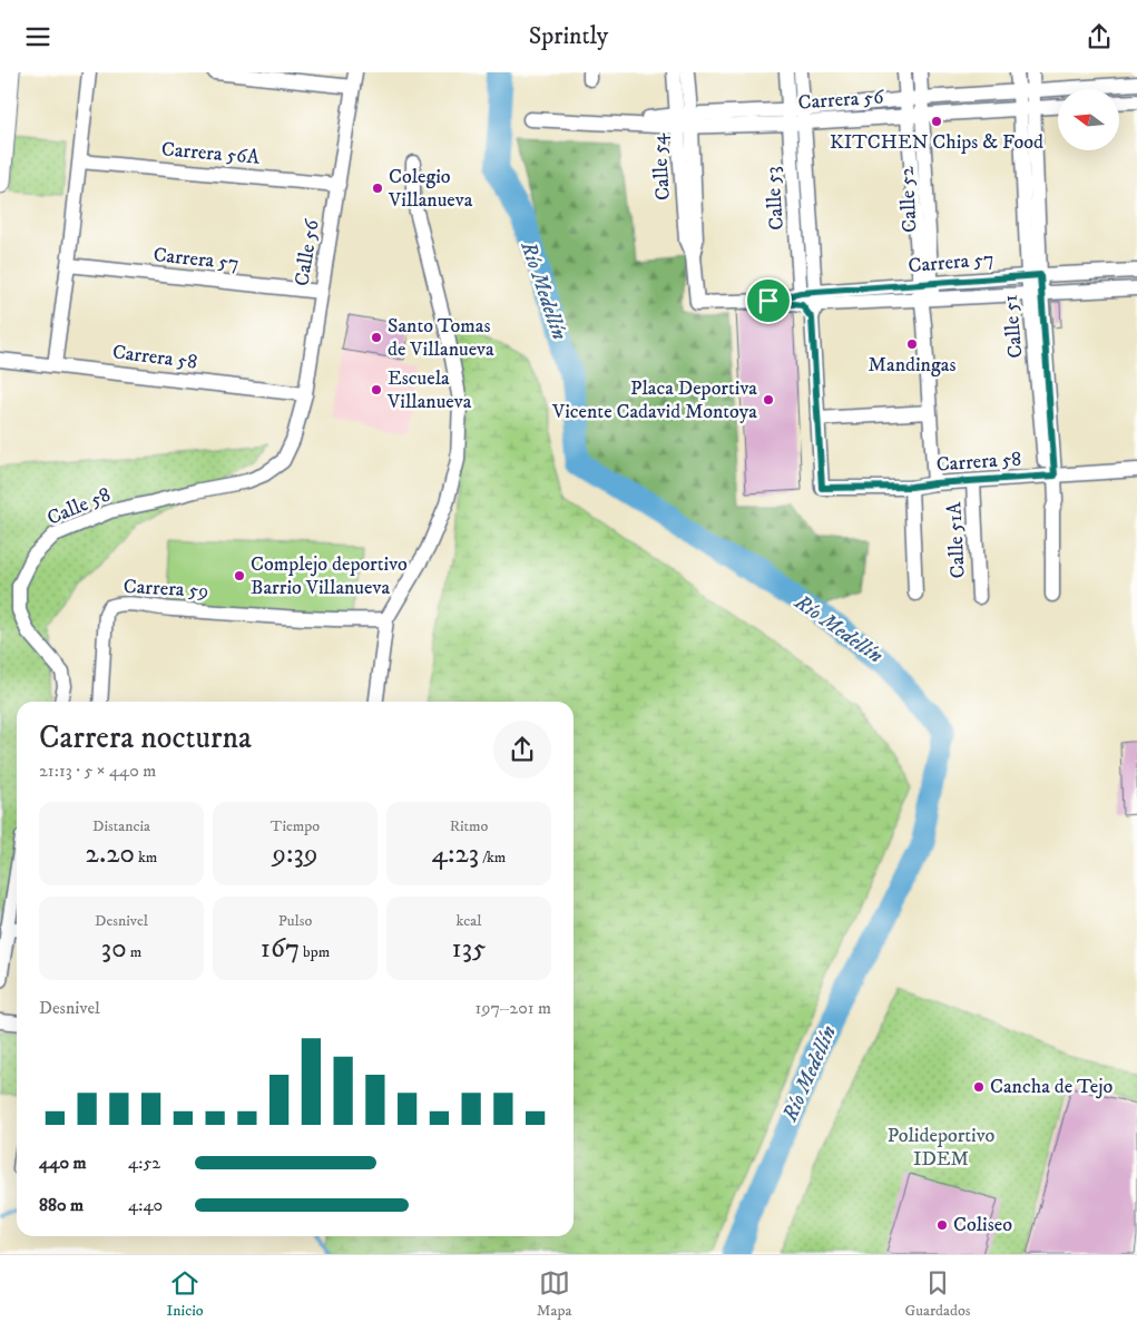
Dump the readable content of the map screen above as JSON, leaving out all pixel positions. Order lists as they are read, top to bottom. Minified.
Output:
{"streets":{"street":["Carrera 56","Carrera 56A","Calle 54","Calle 53","Calle 52","Calle 56","Carrera 57","Calle 51","Carrera 58","Calle 58","Calle 51A","Carrera 59"]},"crossings":[["Carrera 56","Calle 54"],["Carrera 56","Calle 53"],["Carrera 56","Calle 52"],["Carrera 56","Calle 51"],["Carrera 56A","Calle 56"],["Calle 54","Carrera 57"],["Calle 53","Carrera 57"],["Calle 53","Carrera 58"],["Calle 52","Carrera 57"],["Calle 52","Carrera 58"],["Calle 56","Carrera 57"],["Calle 56","Carrera 58"],["Calle 56","Calle 58"],["Carrera 57","Calle 51"],["Calle 51","Carrera 58"],["Carrera 58","Calle 51A"]],"water":["Río Medellín"],"parks":["Polideportivo IDEM"],"places":["KITCHEN Chips & Food","Colegio Villanueva","Santo Tomas de Villanueva","Mandingas","Escuela Villanueva","Placa Deportiva Vicente Cadavid Montoya","Complejo deportivo Barrio Villanueva","Cancha de Tejo","Coliseo"],"north":"left","page":{"header":"Sprintly","heading":["Carrera nocturna","21:13 · 5 × 440 m"],"stats":[["Distancia","2.20 km"],["Tiempo","9:39"],["Ritmo","4:23 /km"],["Desnivel","30 m"],["Pulso","167 bpm"],["kcal","135"]],"chart":["Desnivel","197–201 m"],"list":[{"name":"440 m","note":"4:52"},{"name":"880 m","note":"4:40"}],"tabs":["Inicio","Mapa","Guardados"]}}
